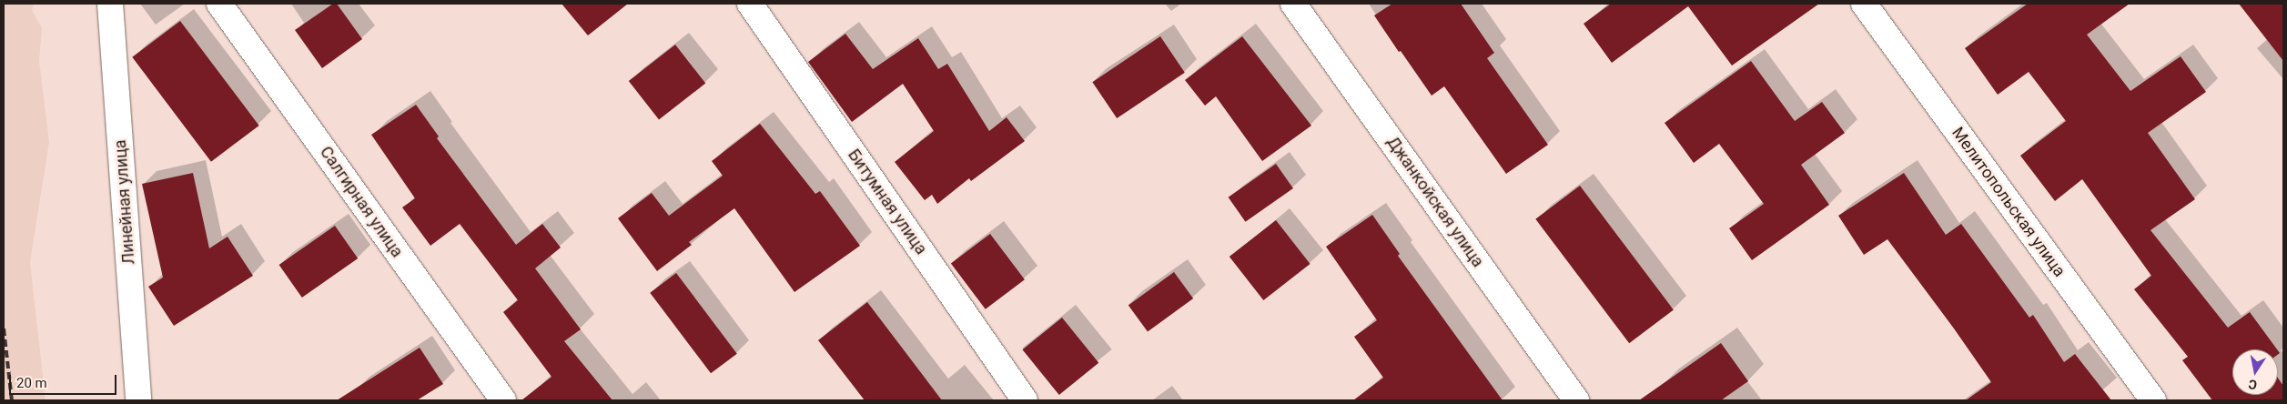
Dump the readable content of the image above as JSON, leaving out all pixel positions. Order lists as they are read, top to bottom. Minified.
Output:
{"streets":{"street":["Линейная улица","Салгирная улица","Битумная улица","Джанкойская улица","Мелитопольская улица"]},"scale_bar":"20 m","north":"bottom"}
